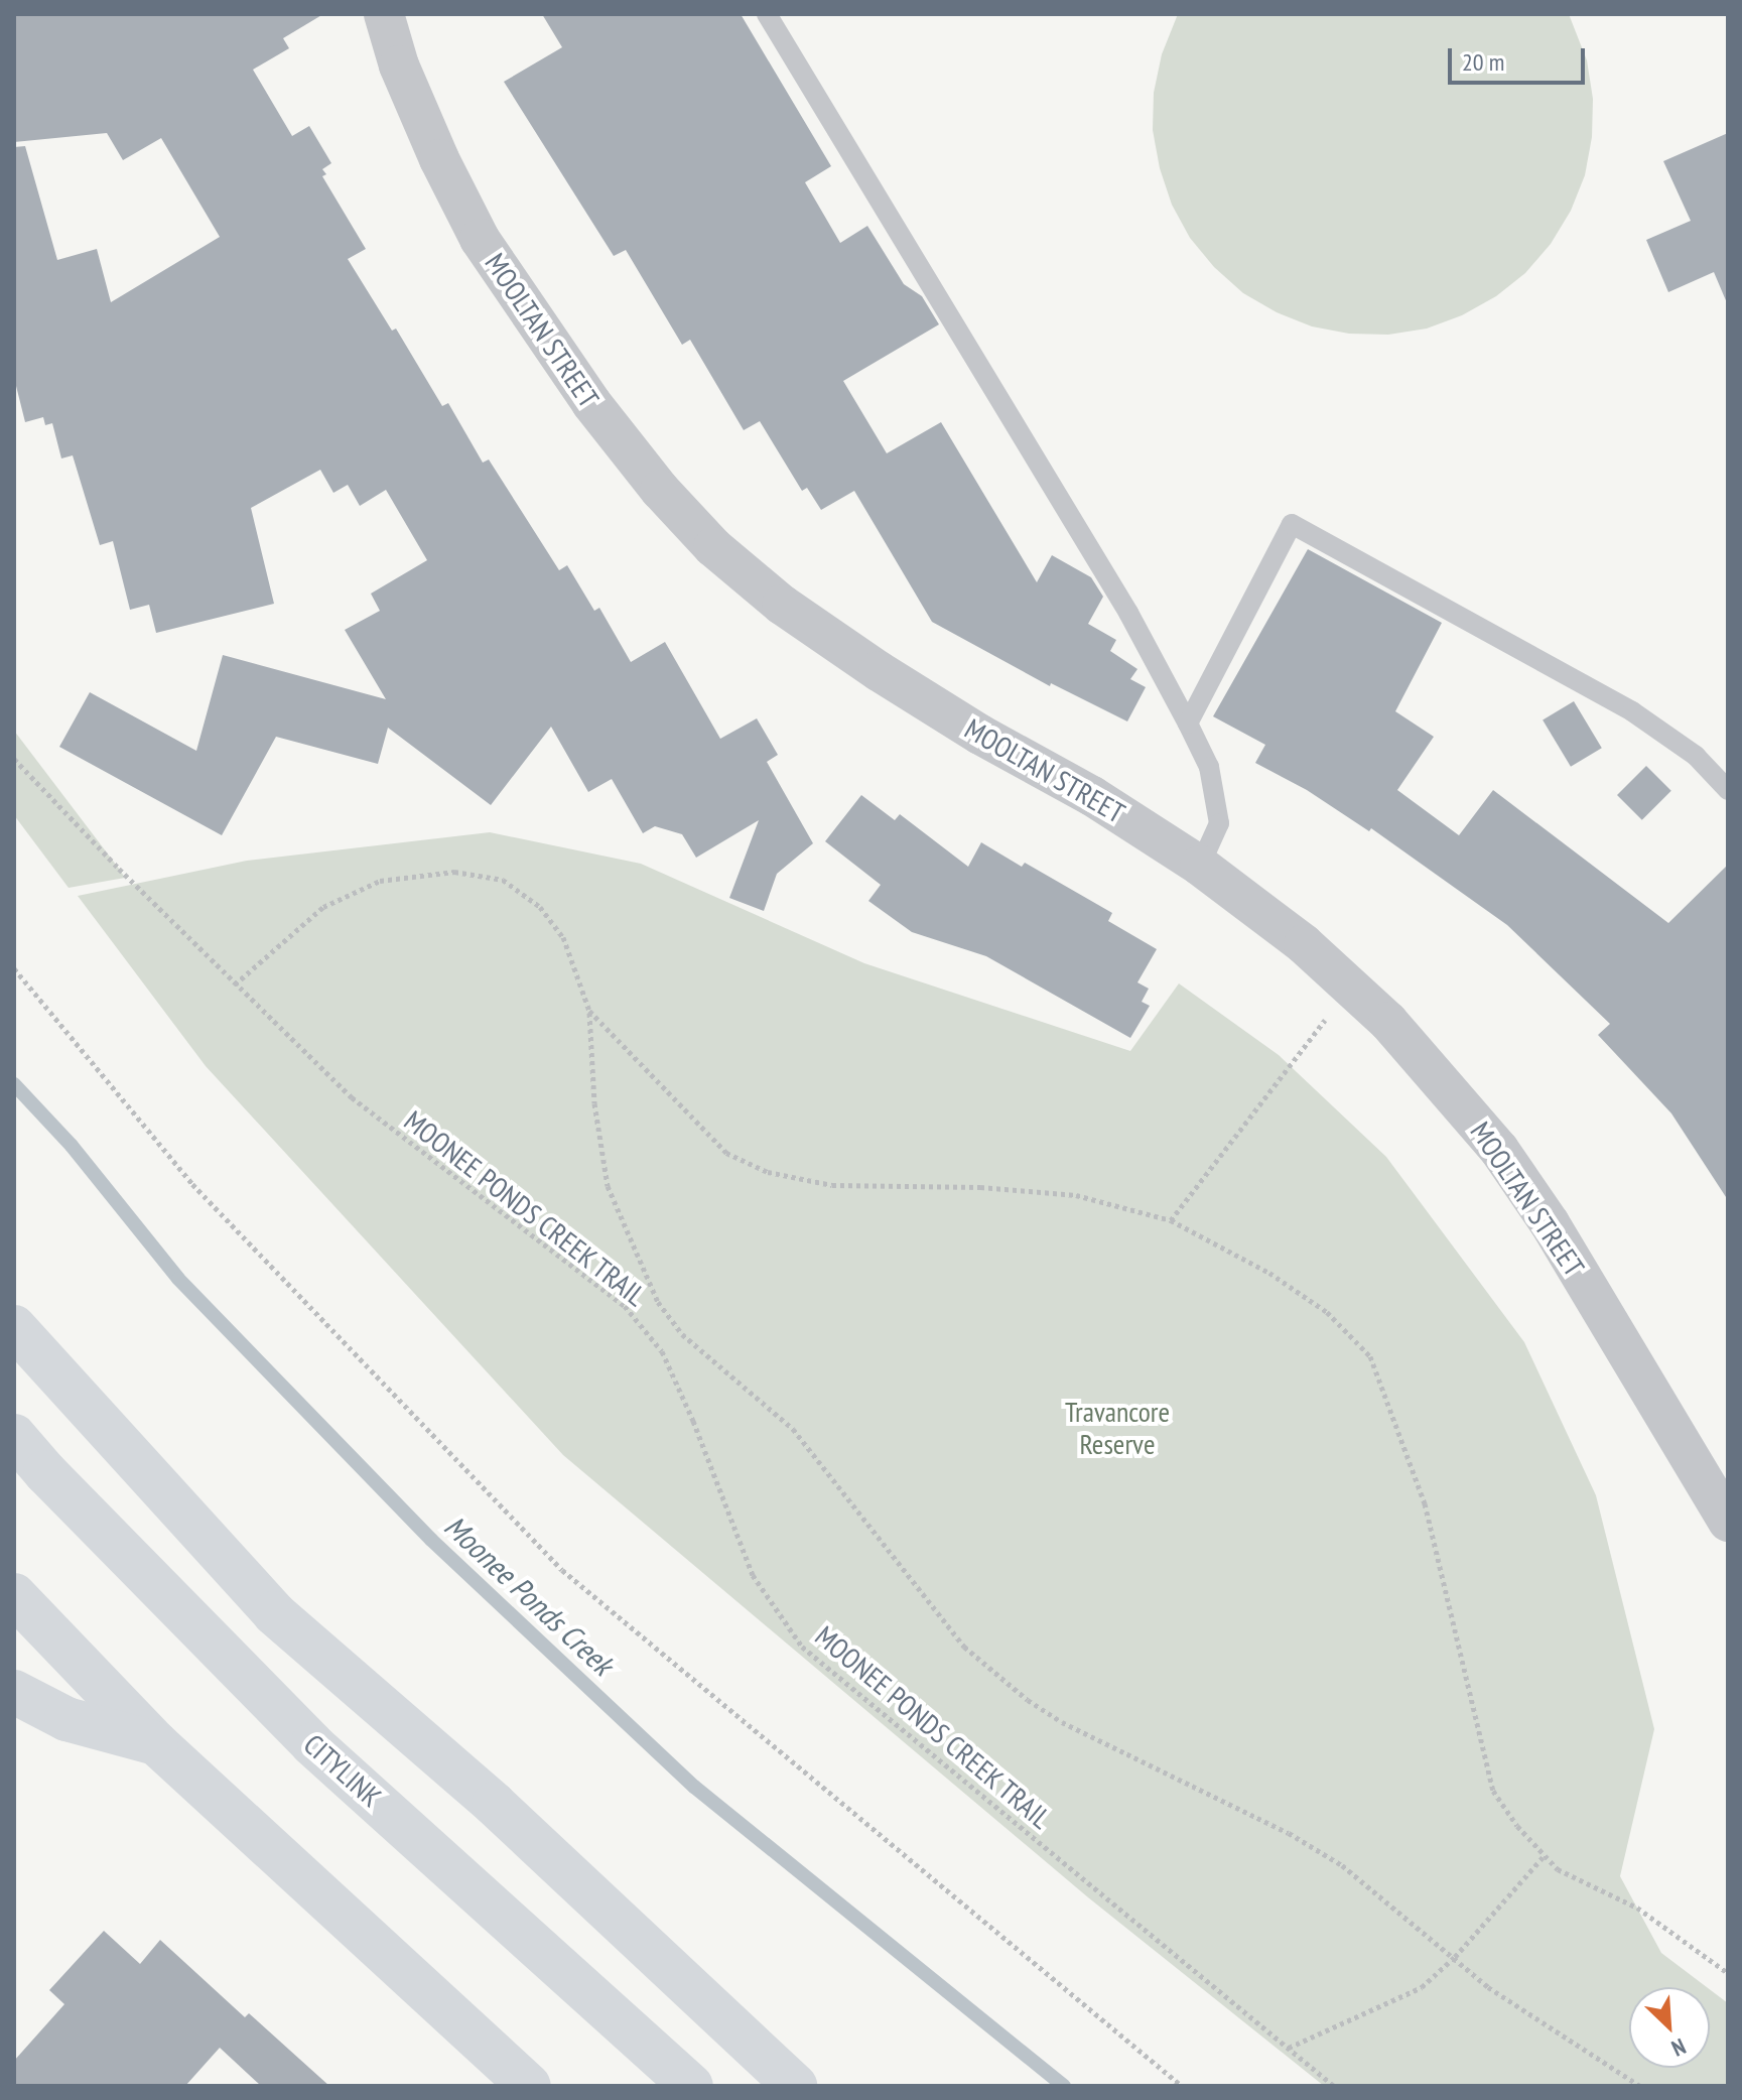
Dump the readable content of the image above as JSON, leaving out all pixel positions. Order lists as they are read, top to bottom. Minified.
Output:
{"streets":{"highway":["CITYLINK"],"street":["MOOLTAN STREET"],"path":["MOONEE PONDS CREEK TRAIL"]},"water":["Moonee Ponds Creek"],"parks":["Travancore Reserve"],"scale_bar":"20 m","north":"bottom right"}
